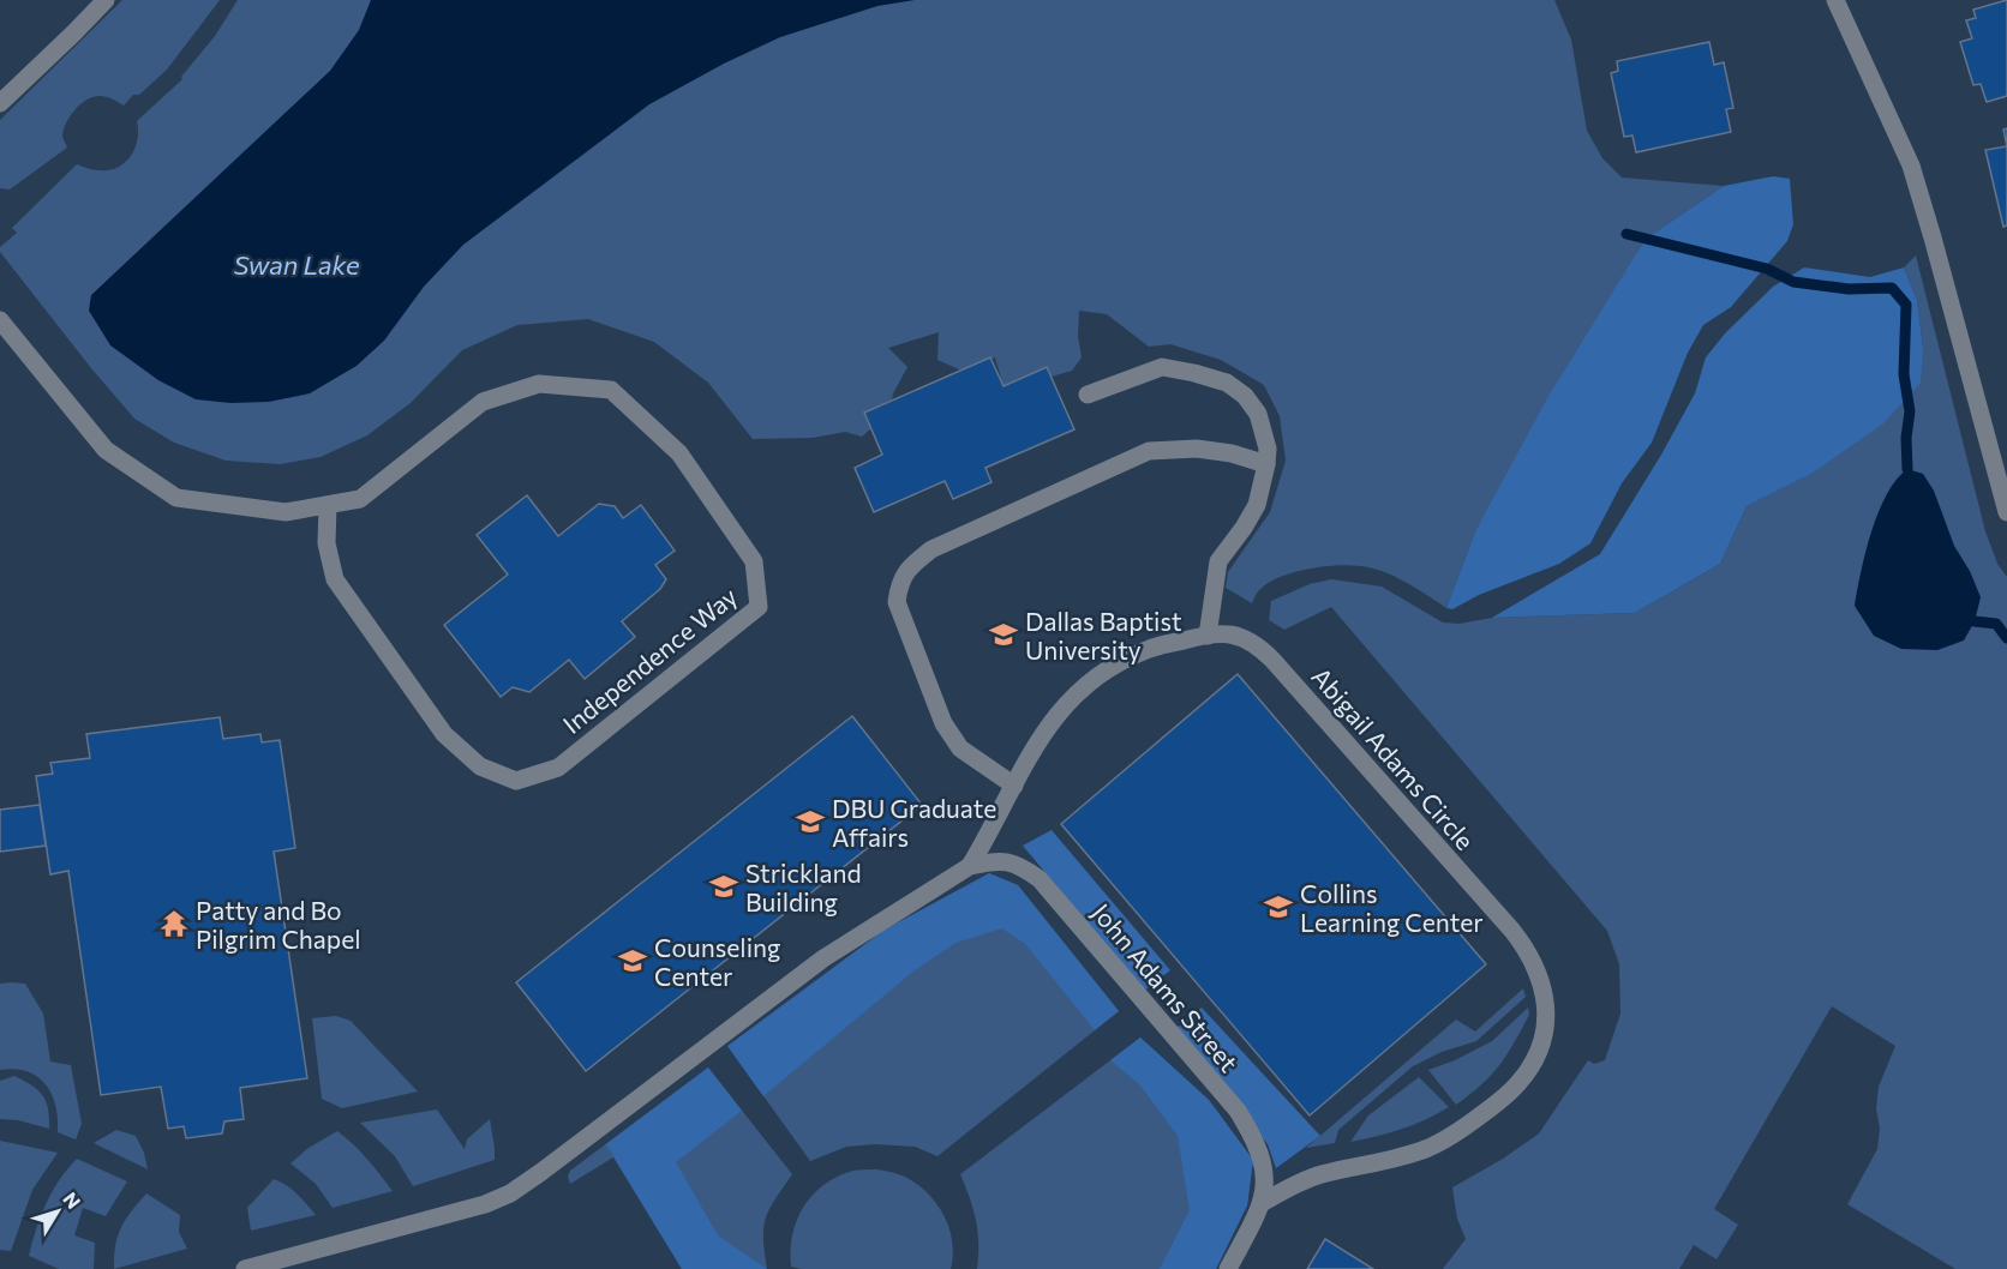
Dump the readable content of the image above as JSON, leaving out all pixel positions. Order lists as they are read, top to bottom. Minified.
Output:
{"streets":{"street":["Independence Way","Abigail Adams Circle","John Adams Street"]},"crossings":[["Abigail Adams Circle","John Adams Street"]],"water":["Swan Lake"],"places":{"school or university":["Dallas Baptist University","DBU Graduate Affairs","Strickland Building","Collins Learning Center","Counseling Center"],"temple":["Patty and Bo Pilgrim Chapel"]},"north":"top right"}
